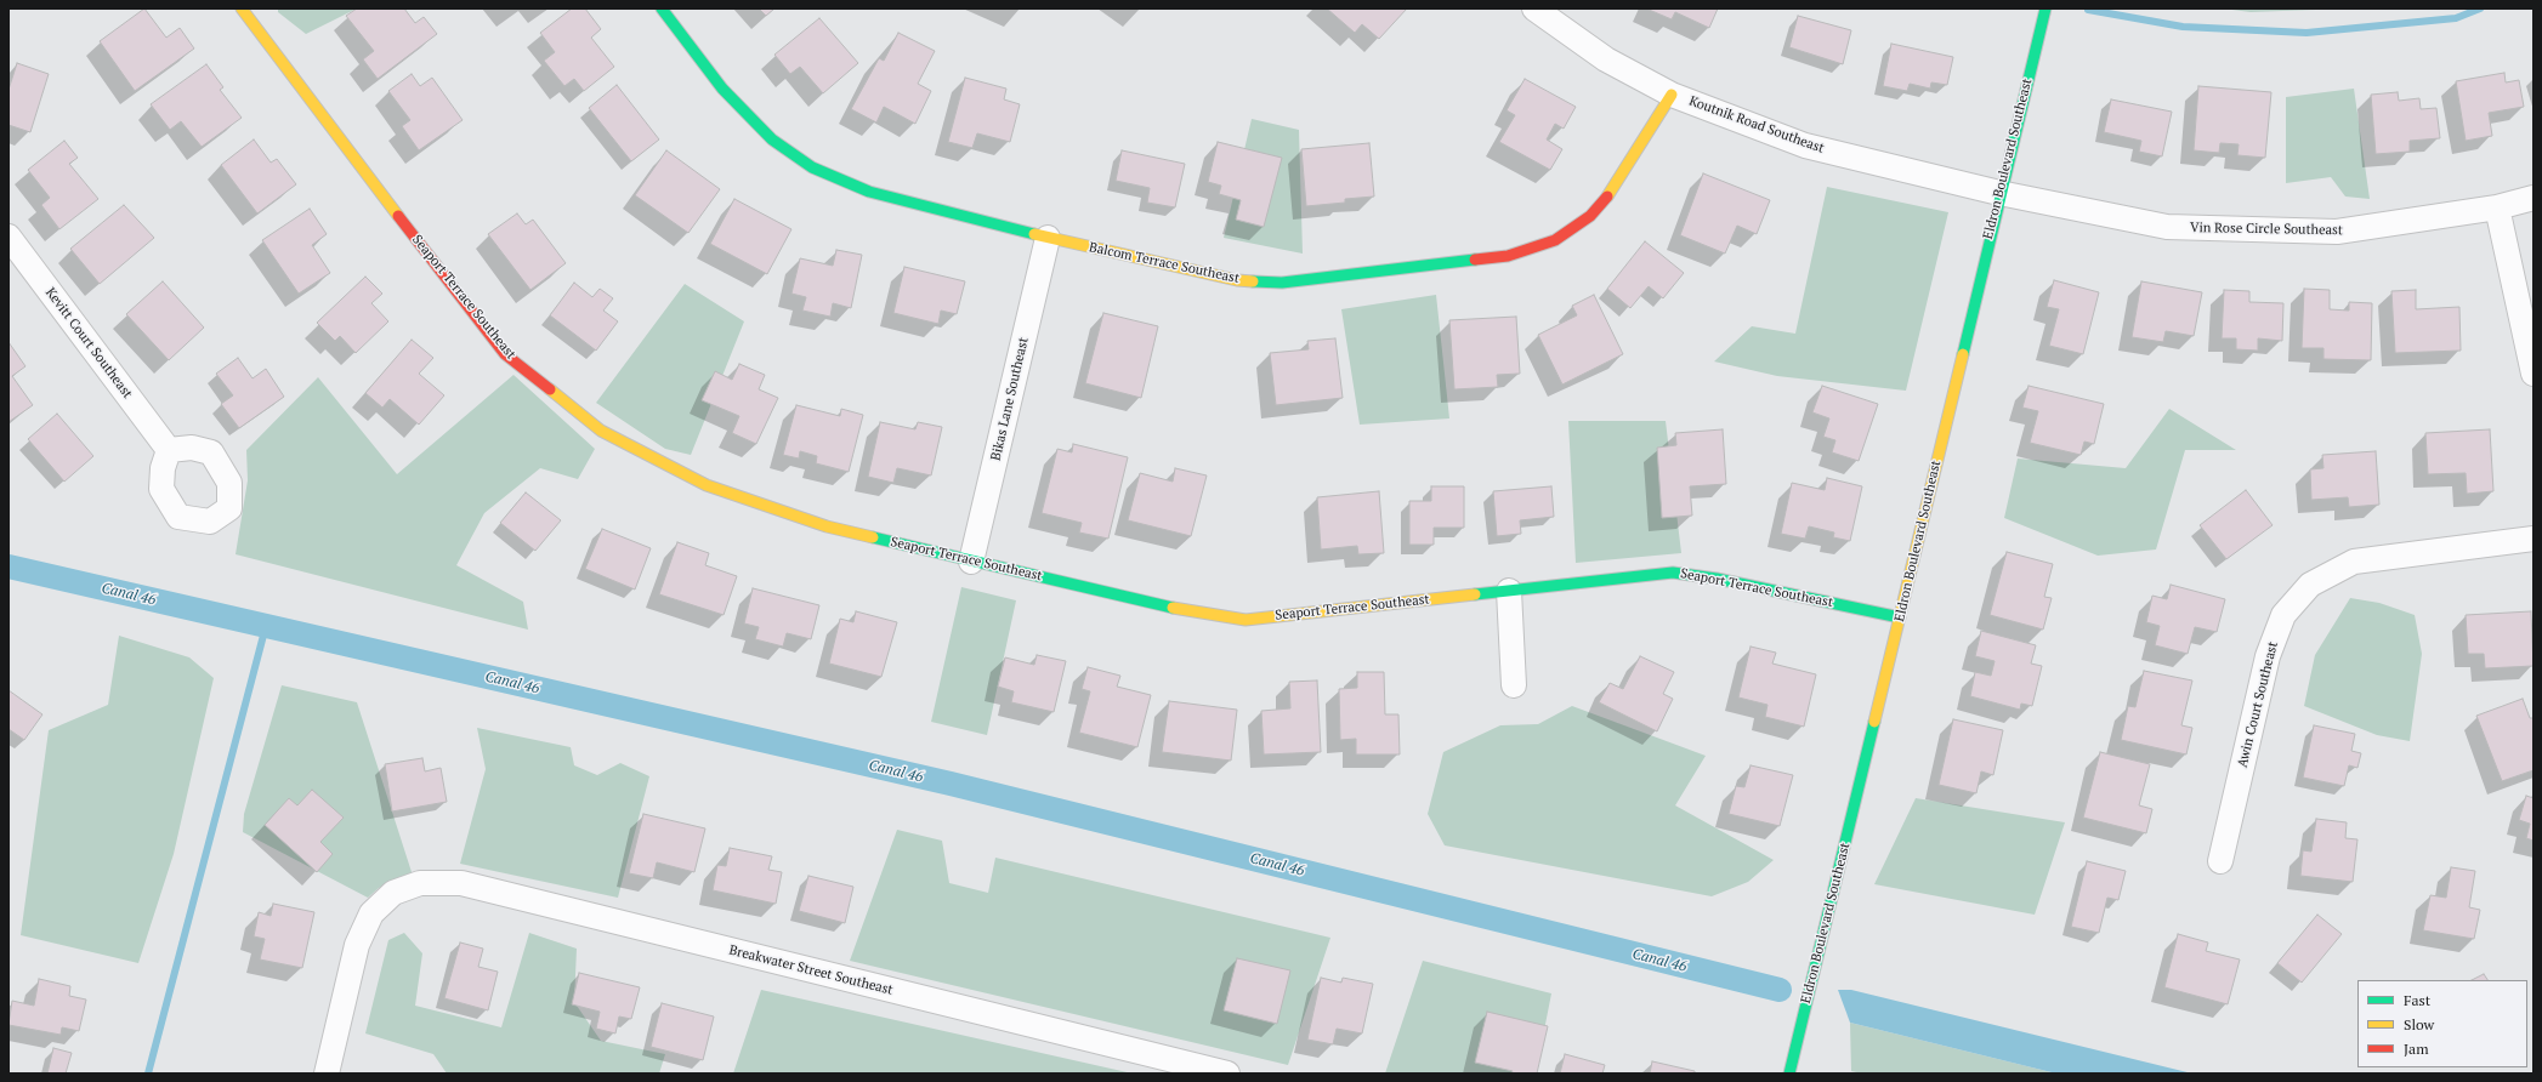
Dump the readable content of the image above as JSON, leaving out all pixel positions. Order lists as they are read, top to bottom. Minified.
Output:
{"streets":{"street":["Koutnik Road Southeast","Eldron Boulevard Southeast","Vin Rose Circle Southeast","Balcom Terrace Southeast","Seaport Terrace Southeast","Kevitt Court Southeast","Bikas Lane Southeast","Awin Court Southeast","Breakwater Street Southeast"]},"crossings":[["Koutnik Road Southeast","Eldron Boulevard Southeast"],["Koutnik Road Southeast","Vin Rose Circle Southeast"],["Koutnik Road Southeast","Balcom Terrace Southeast"],["Eldron Boulevard Southeast","Vin Rose Circle Southeast"],["Eldron Boulevard Southeast","Seaport Terrace Southeast"],["Balcom Terrace Southeast","Bikas Lane Southeast"],["Seaport Terrace Southeast","Bikas Lane Southeast"]],"water":["Canal 46"],"legend":["Fast","Slow","Jam"]}
